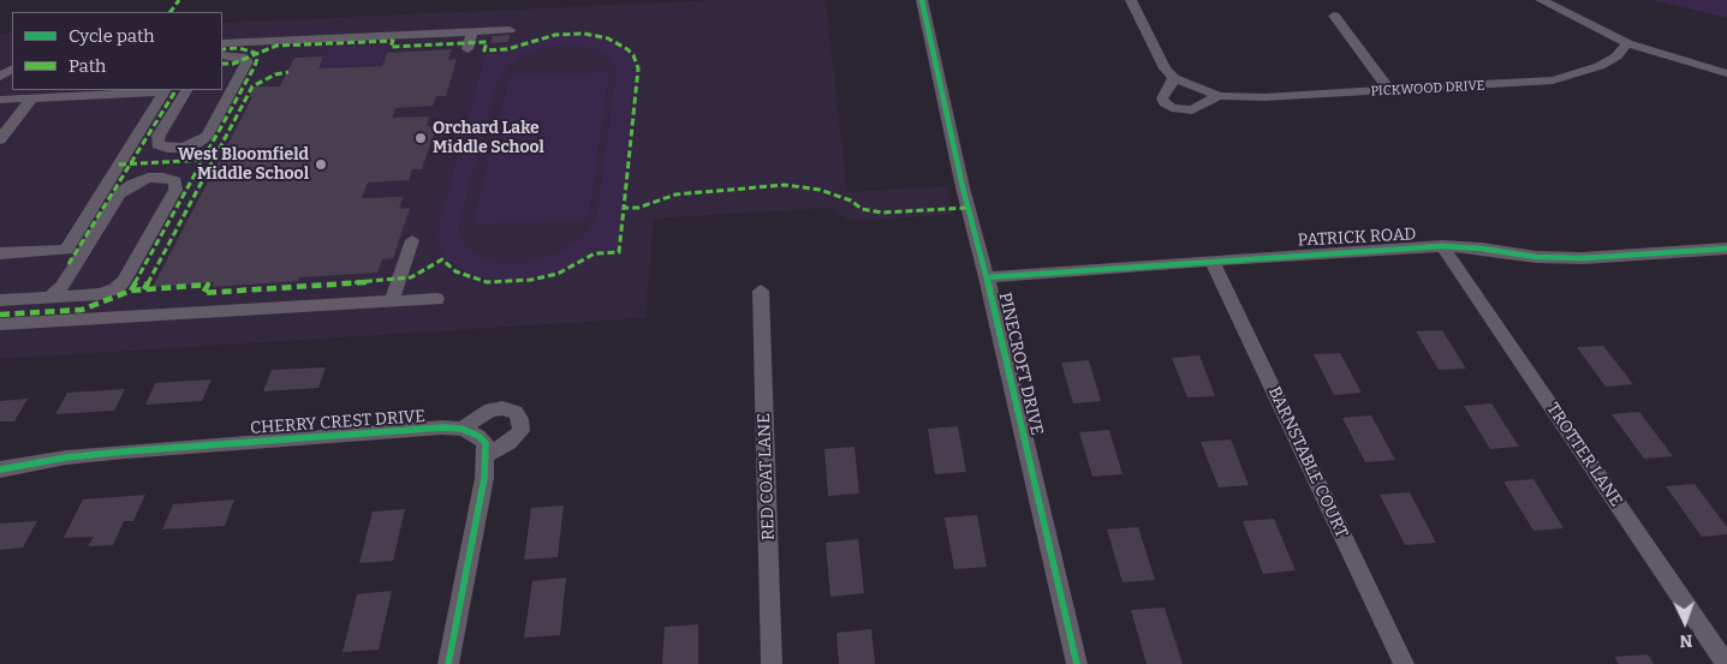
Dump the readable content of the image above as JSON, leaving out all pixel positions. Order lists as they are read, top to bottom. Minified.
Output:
{"streets":{"street":["PICKWOOD DRIVE","PATRICK ROAD","PINECROFT DRIVE","CHERRY CREST DRIVE","TROTTER LANE","BARNSTABLE COURT","RED COAT LANE"]},"crossings":[["PATRICK ROAD","PINECROFT DRIVE"],["PATRICK ROAD","TROTTER LANE"],["PATRICK ROAD","BARNSTABLE COURT"]],"places":["Orchard Lake Middle School","West Bloomfield Middle School"],"legend":["Cycle path","Path"],"north":"bottom"}
